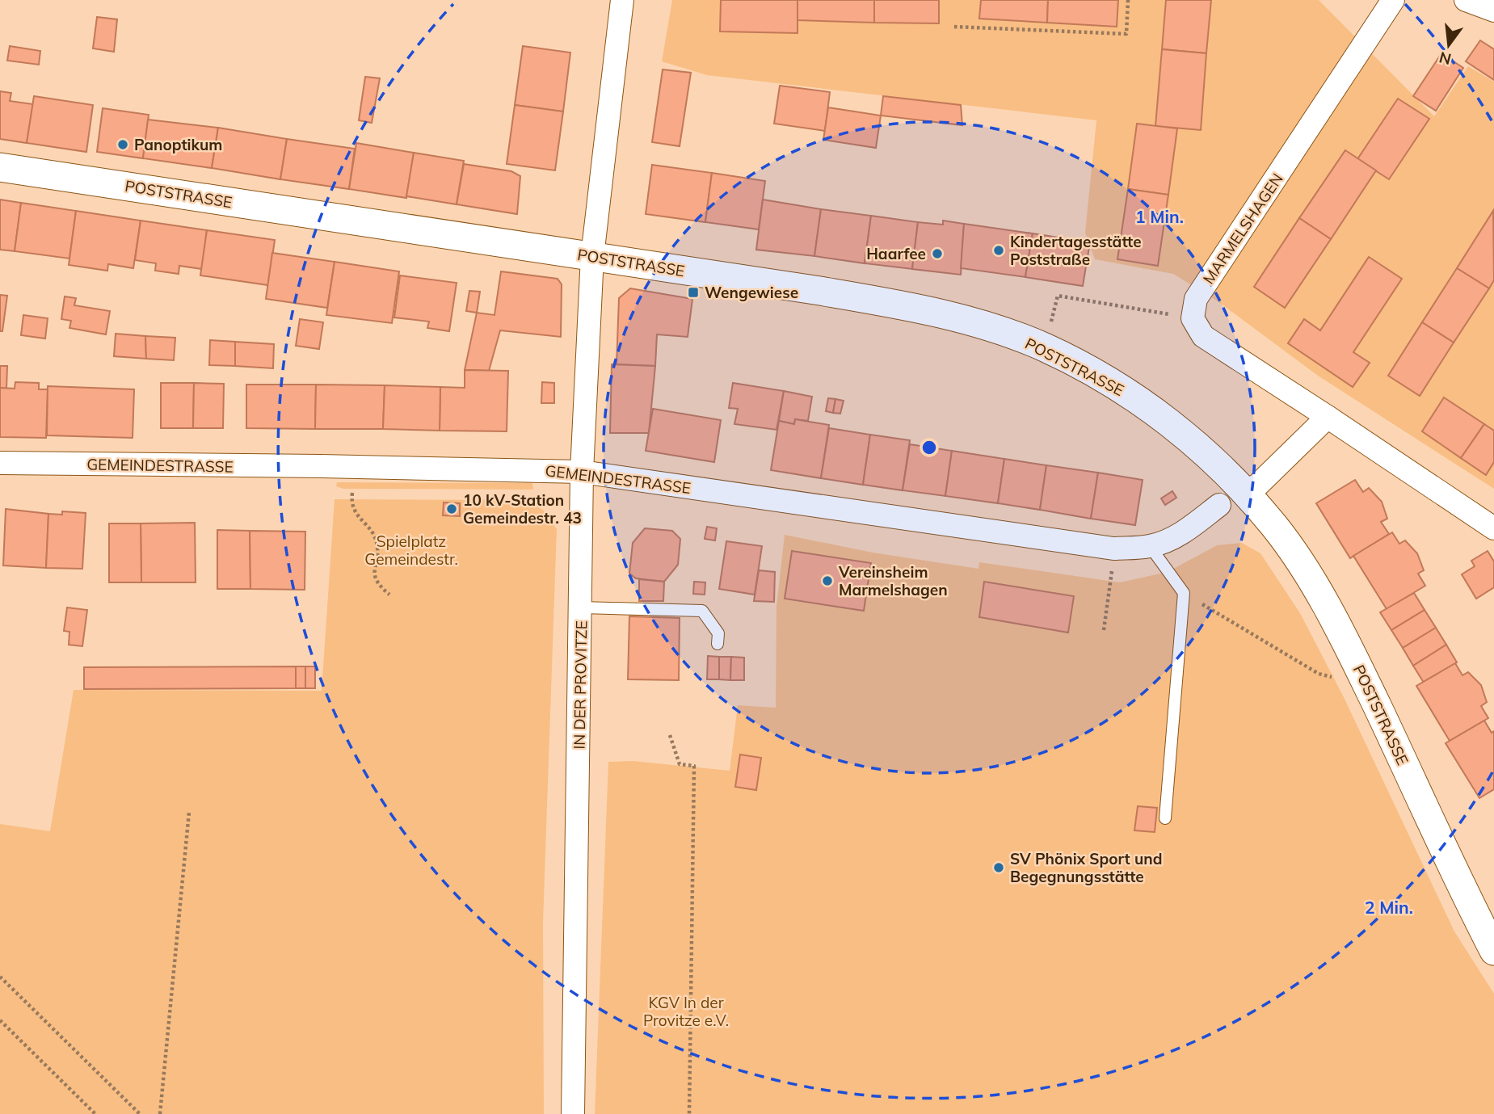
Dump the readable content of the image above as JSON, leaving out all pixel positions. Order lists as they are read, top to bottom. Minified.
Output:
{"streets":{"street":["POSTSTRASSE","MARMELSHAGEN","GEMEINDESTRASSE","IN DER PROVITZE"]},"crossings":[["POSTSTRASSE","IN DER PROVITZE"],["GEMEINDESTRASSE","IN DER PROVITZE"]],"parks":["Spielplatz Gemeindestr.","KGV In der Provitze e.V."],"places":{"other":["Panoptikum","Kindertagesstätte Poststraße","Haarfee","10 kV-Station Gemeindestr. 43","Vereinsheim Marmelshagen","SV Phönix Sport und Begegnungsstätte"],"transit":["Wengewiese"]},"north":"bottom","rings":["1 Min.","2 Min."]}
